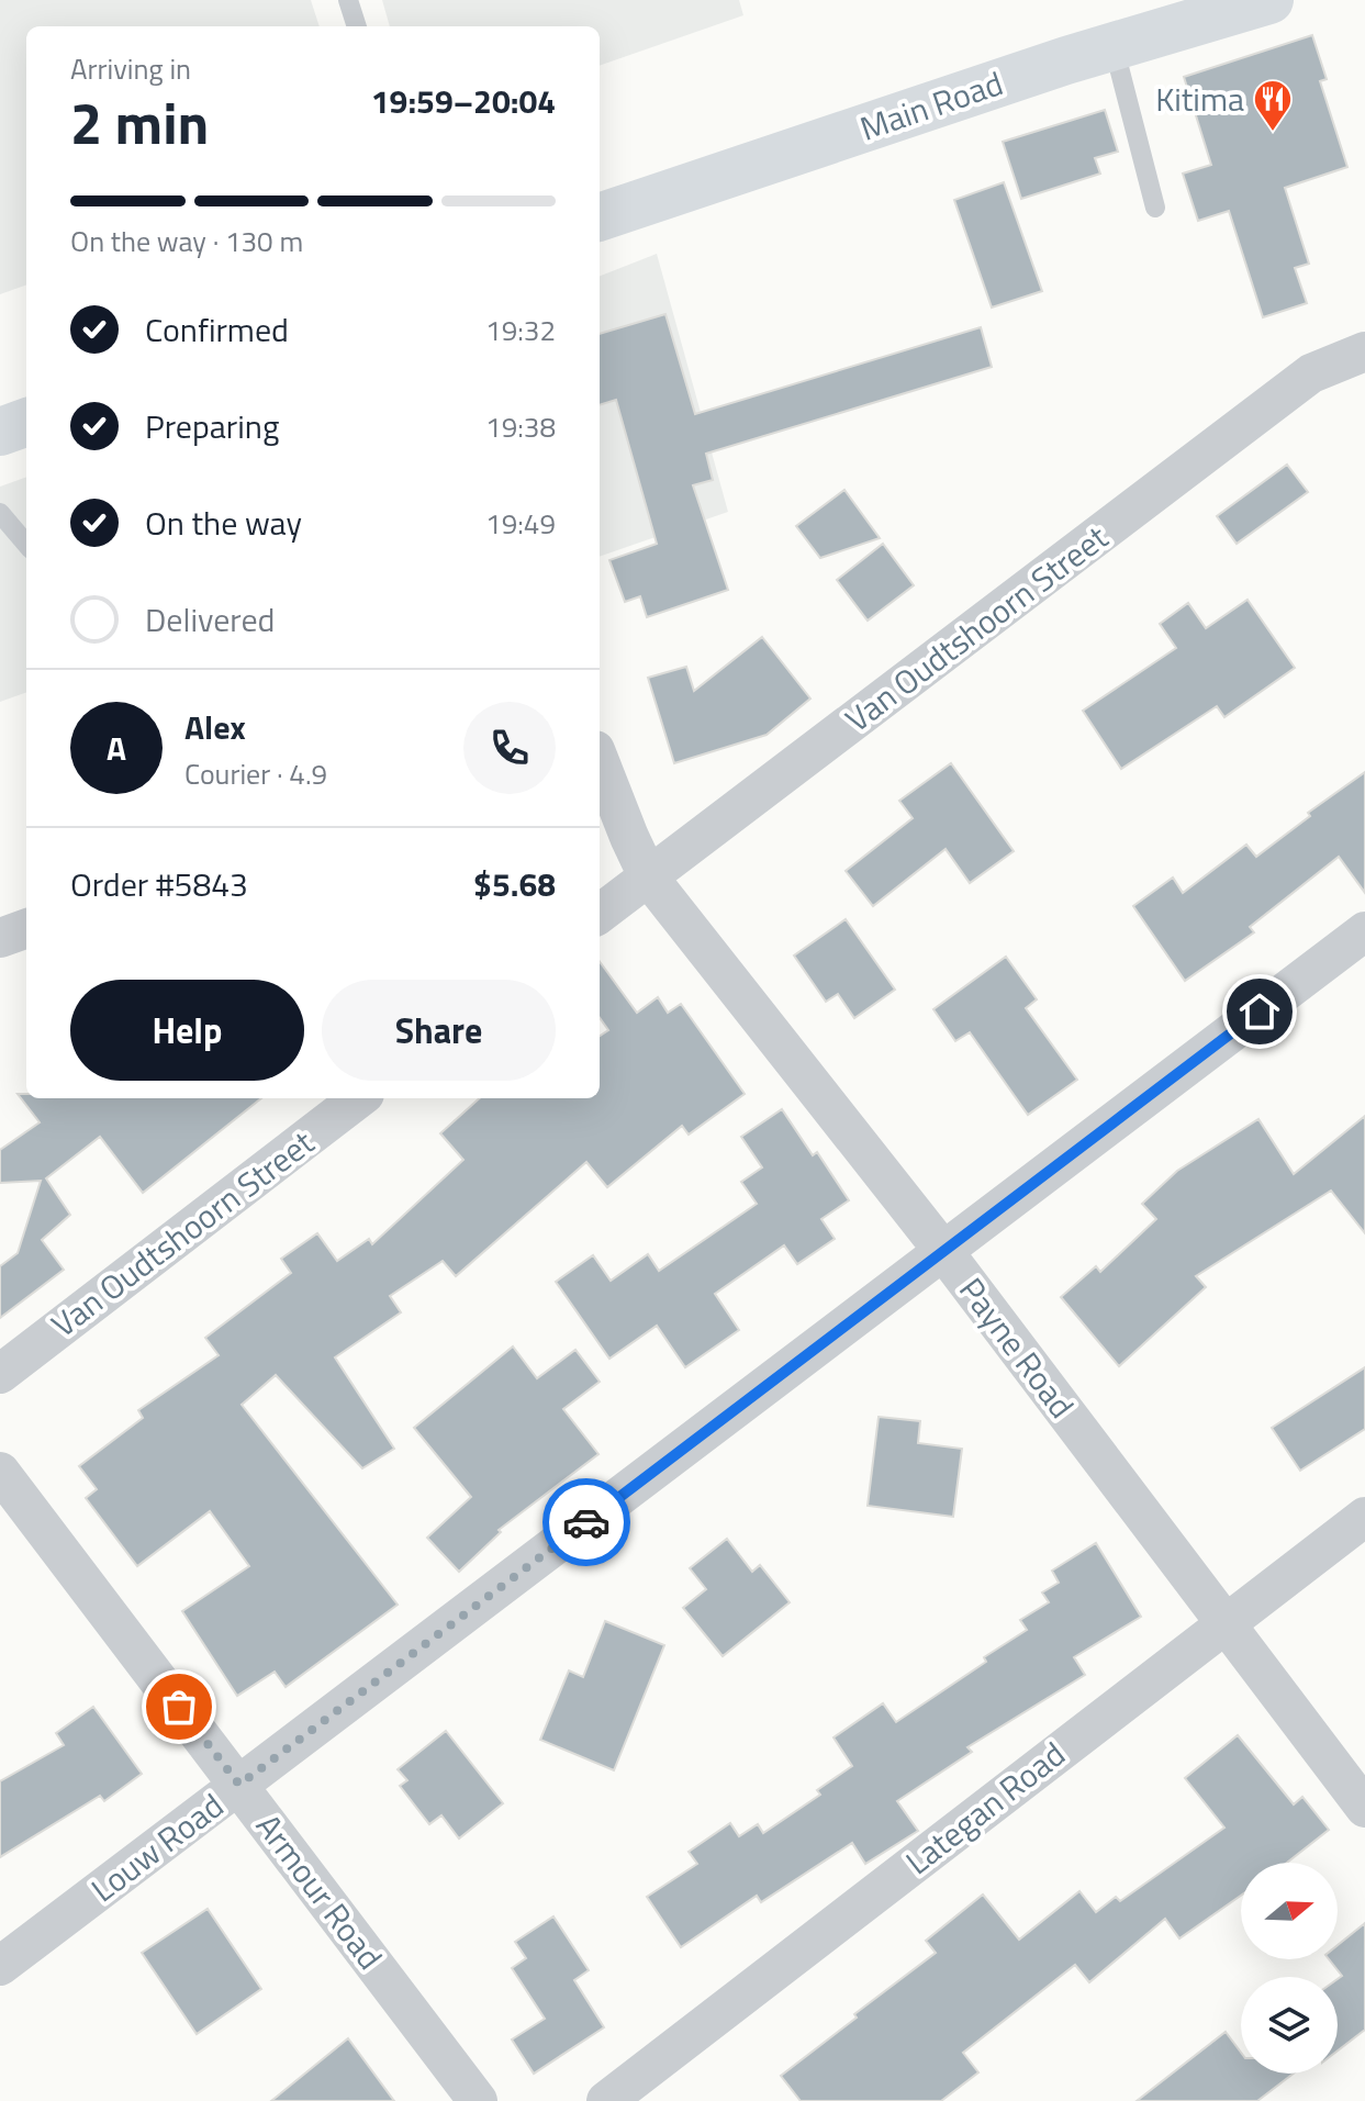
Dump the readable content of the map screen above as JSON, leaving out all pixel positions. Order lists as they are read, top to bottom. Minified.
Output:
{"streets":{"main road":["Main Road"],"street":["Van Oudtshoorn Street","Payne Road","Lategan Road","Louw Road","Armour Road"]},"crossings":[["Van Oudtshoorn Street","Payne Road"],["Payne Road","Lategan Road"],["Payne Road","Louw Road"],["Louw Road","Armour Road"]],"places":{"restaurant":["Kitima"]},"north":"right","page":{"heading":["2 min","Arriving in","19:59–20:04"],"panel":["Alex","Courier · 4.9","Order #5843","$5.68"],"bar":"On the way · 130 m","list":[["Confirmed","19:32"],["Preparing","19:38"],["On the way","19:49"],"Delivered"],"round":"A","buttons":["Help","Share"]}}
